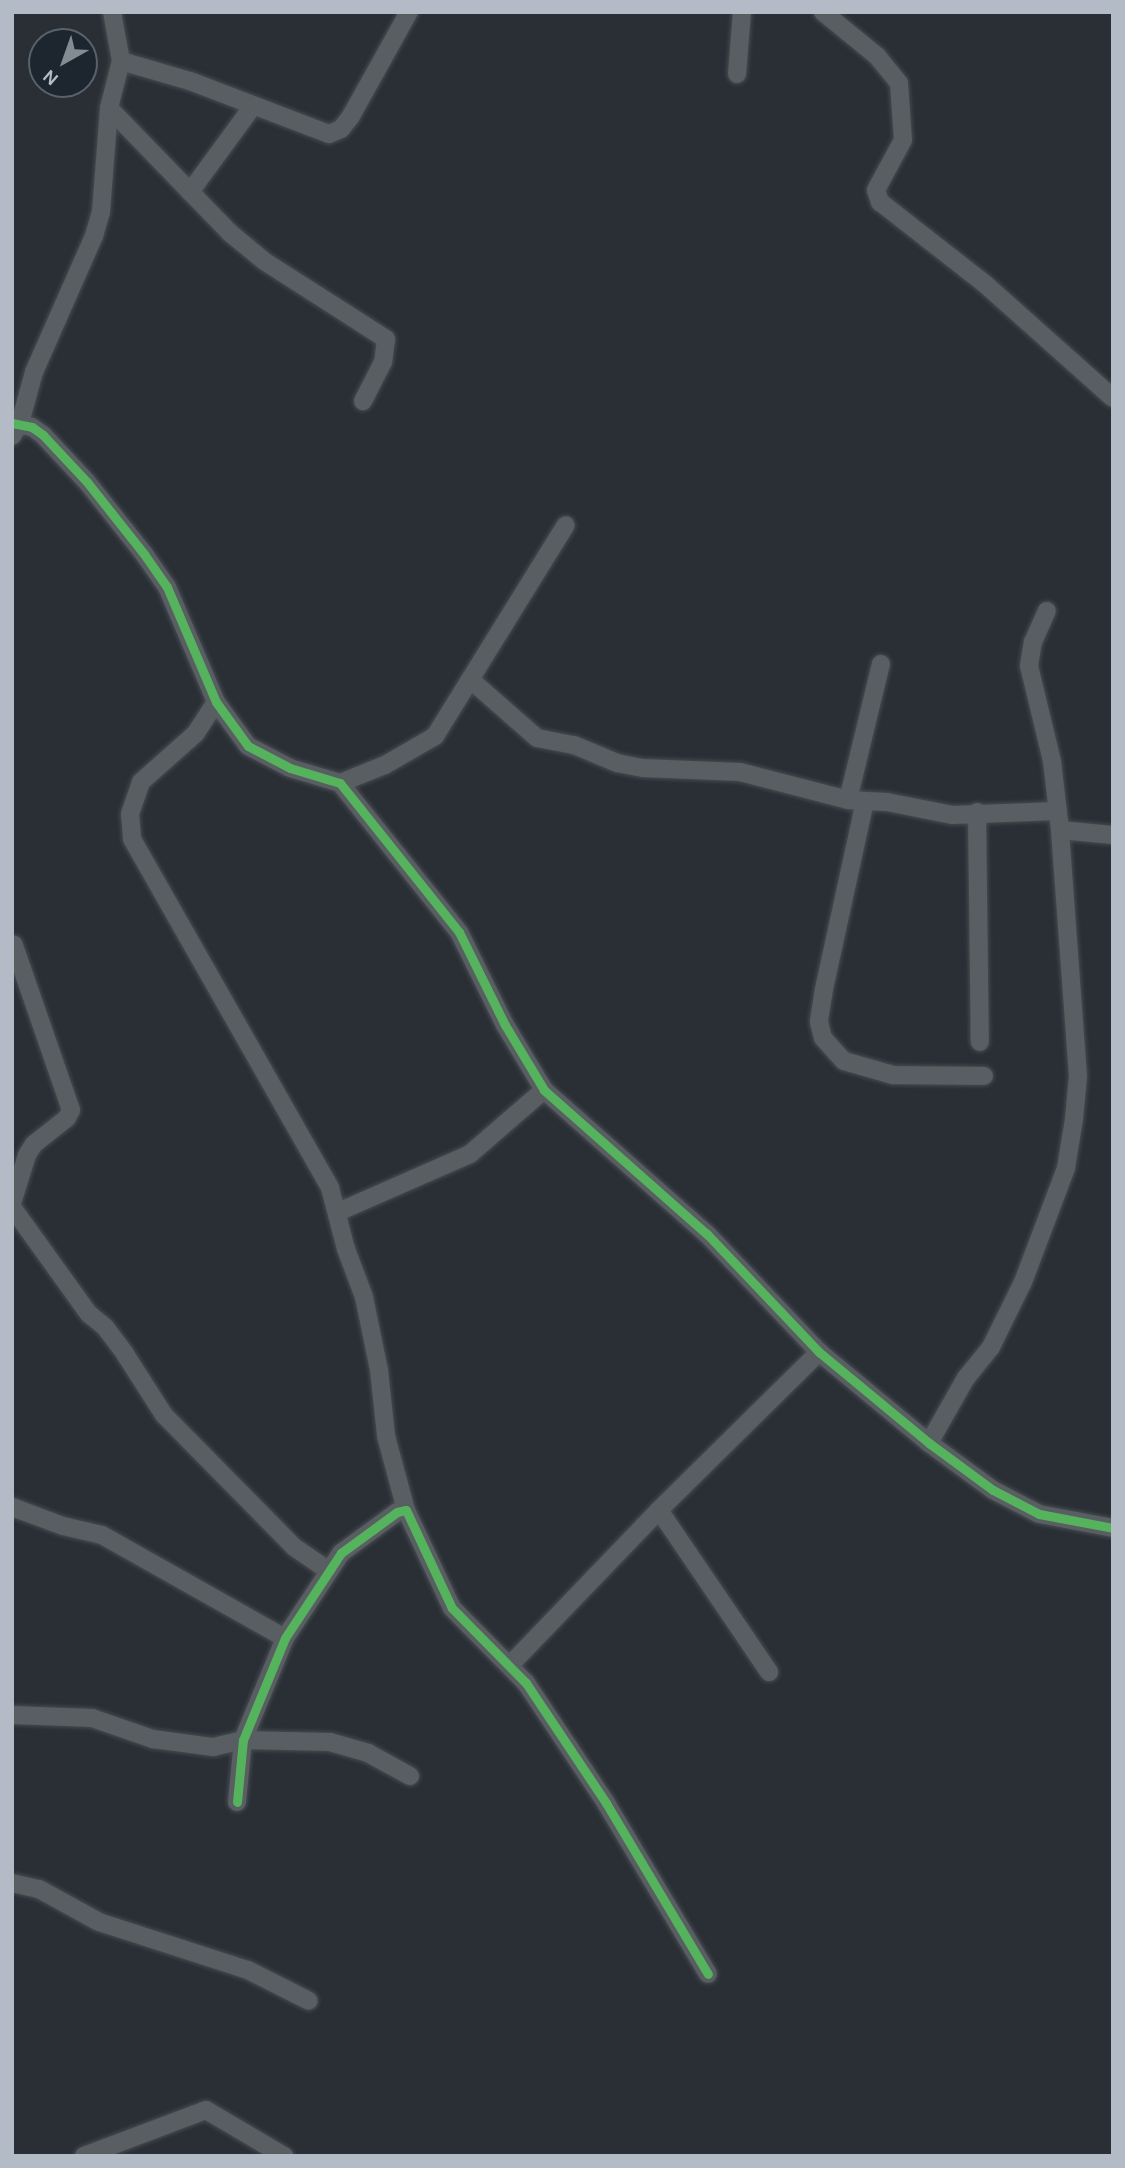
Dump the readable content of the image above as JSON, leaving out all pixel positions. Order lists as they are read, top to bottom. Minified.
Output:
{"north":"bottom left"}
